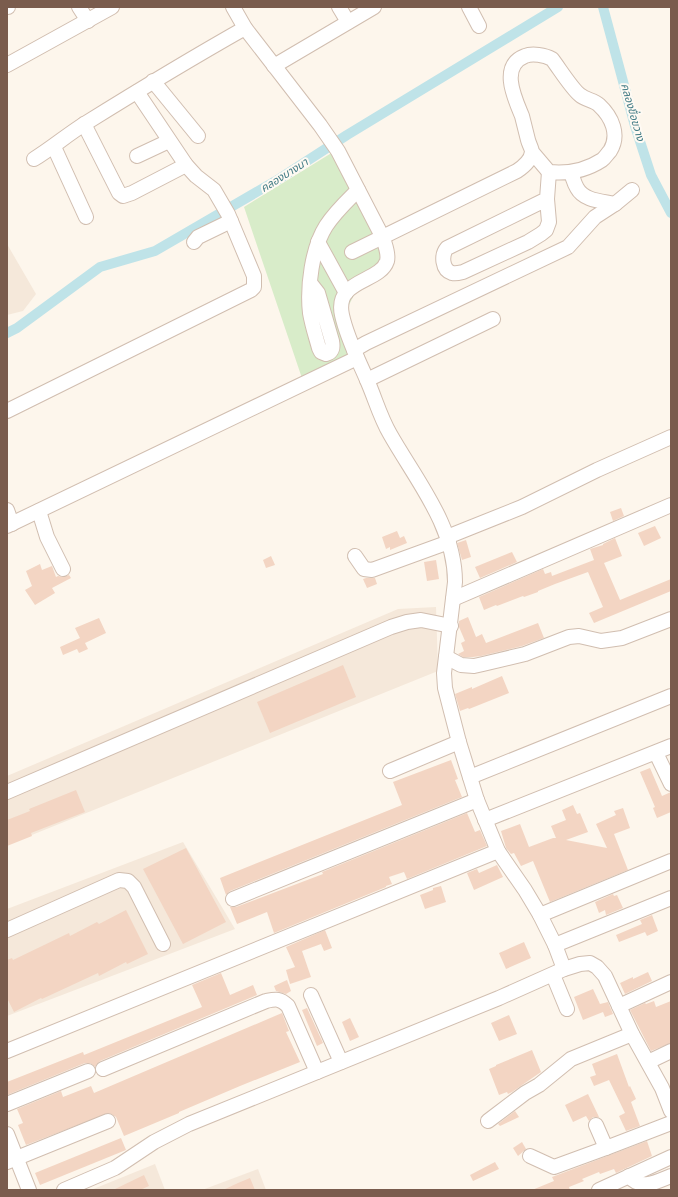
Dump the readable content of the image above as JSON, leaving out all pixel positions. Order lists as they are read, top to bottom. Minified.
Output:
{"water":["คลองขื่อขวาง","คลองบางนา"]}
